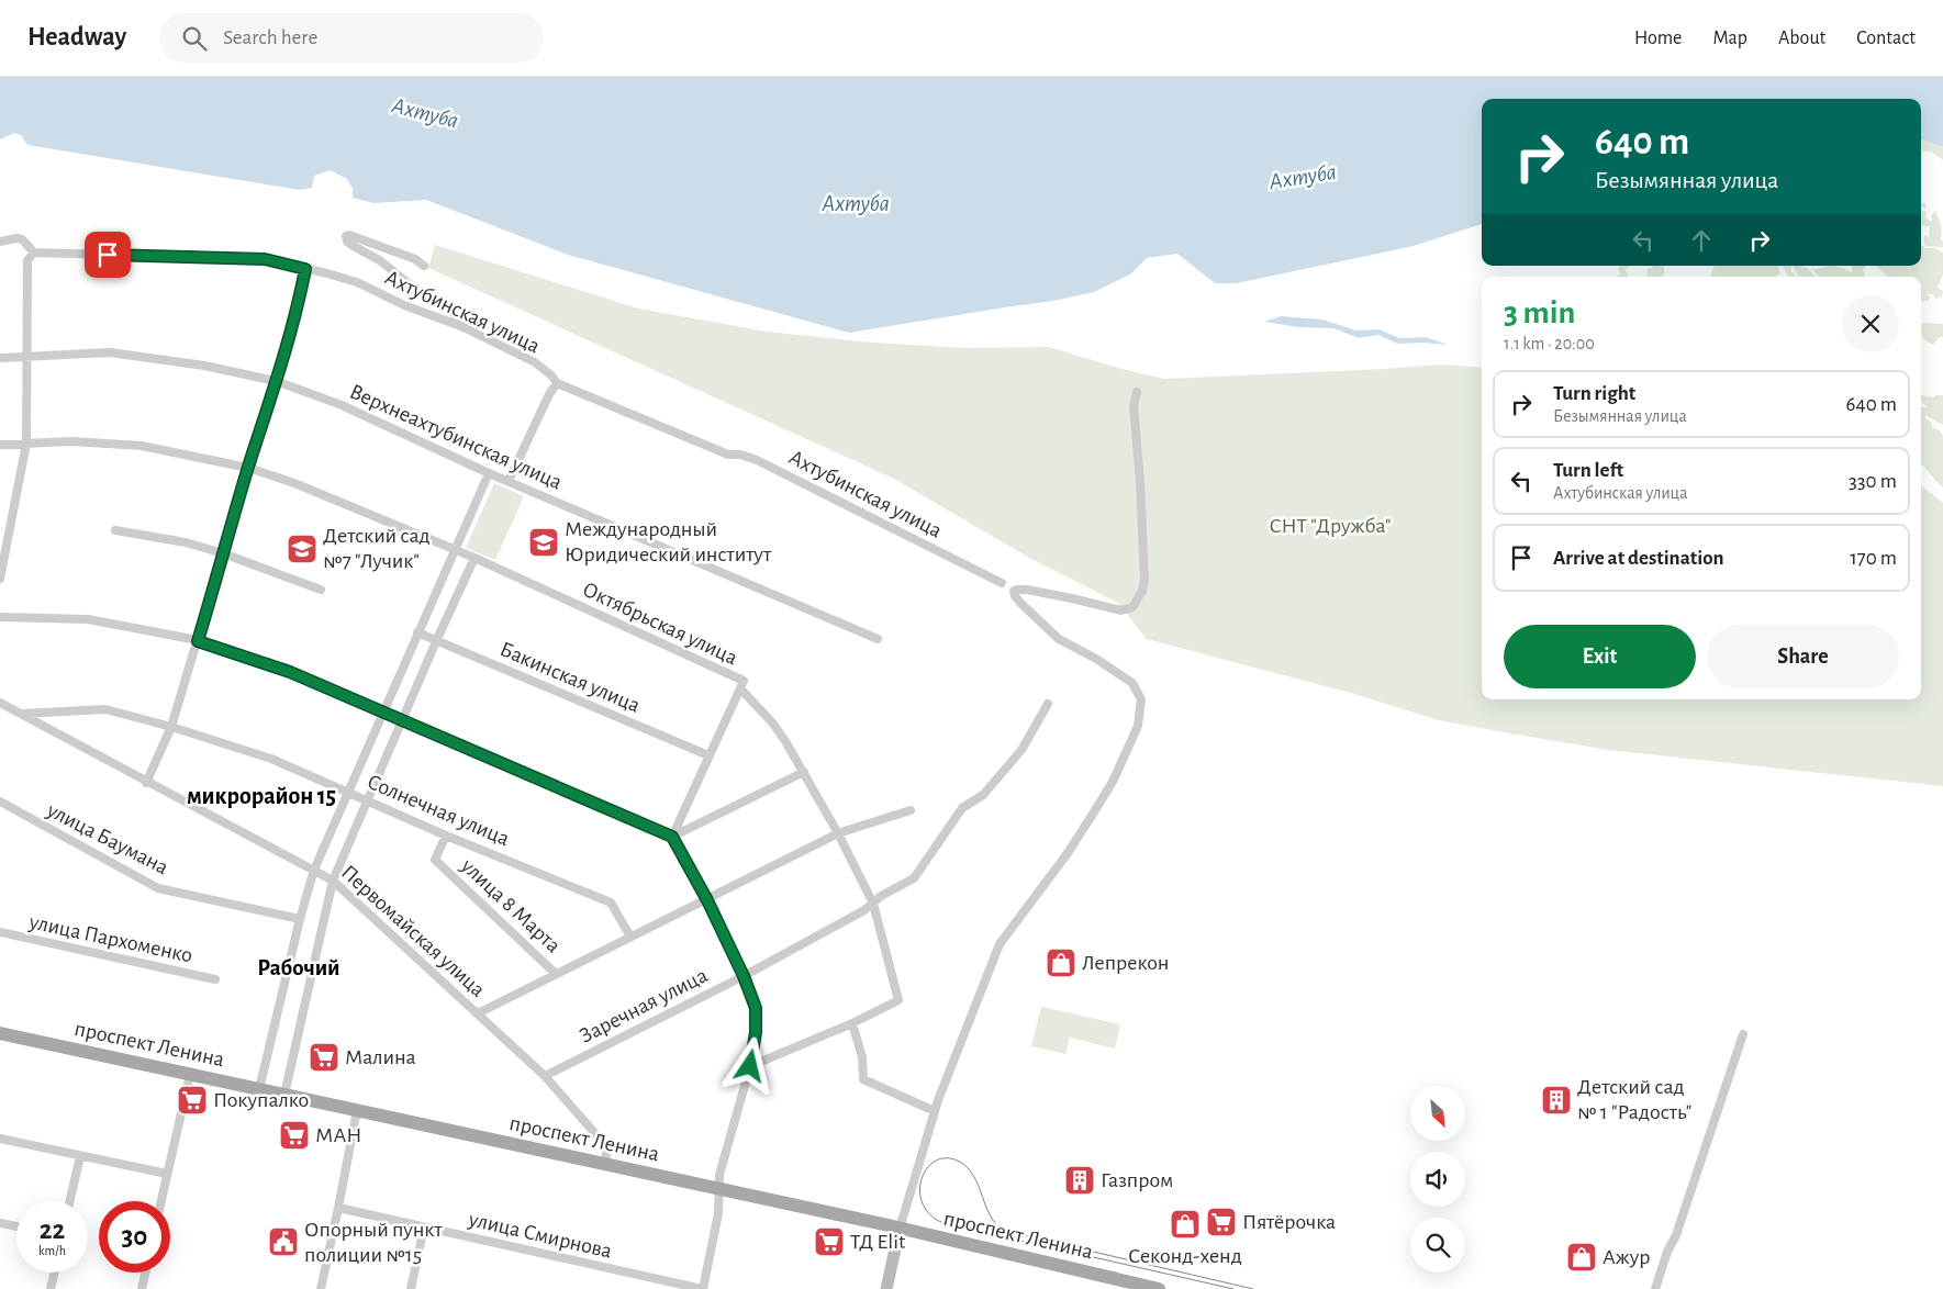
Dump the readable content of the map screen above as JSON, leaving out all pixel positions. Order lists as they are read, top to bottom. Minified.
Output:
{"streets":{"main road":["проспект Ленина"],"street":["Ахтубинская улица","Верхнеахтубинская улица","Октябрьская улица","Бакинская улица","Солнечная улица","улица Баумана","улица 8 Марта","Первомайская улица","улица Пархоменко","Заречная улица","улица Смирнова"]},"crossings":[["Октябрьская улица","Заречная улица"],["Солнечная улица","улица 8 Марта"],["Солнечная улица","Первомайская улица"],["Первомайская улица","Заречная улица"],["Первомайская улица","проспект Ленина"]],"districts":["микрорайон 15","Рабочий"],"water":["Ахтуба"],"parks":["СНТ \"Дружба\""],"places":{"school or university":["Международный Юридический институт","Детский сад №7 \"Лучик\""],"shop":["Лепрекон","Секонд-хенд","Ажур"],"supermarket":["Малина","Покупалко","МАН","Пятёрочка","ТД Elit"],"building":["Детский сад № 1 \"Радость\"","Газпром"],"public building":["Опорный пункт полиции №15"]},"north":"bottom right","page":{"header":"Headway","search":"Search here","nav":["Home","Map","About","Contact"],"turn":["640 m","Безымянная улица"],"heading":["3 min","1.1 km · 20:00"],"list":[{"name":"Turn right","note":"Безымянная улица","value":"640 m"},{"name":"Turn left","note":"Ахтубинская улица","value":"330 m"},{"name":"Arrive at destination","value":"170 m"}],"buttons":["Exit","Share"],"speed":"22 km/h","limit":"30"}}
